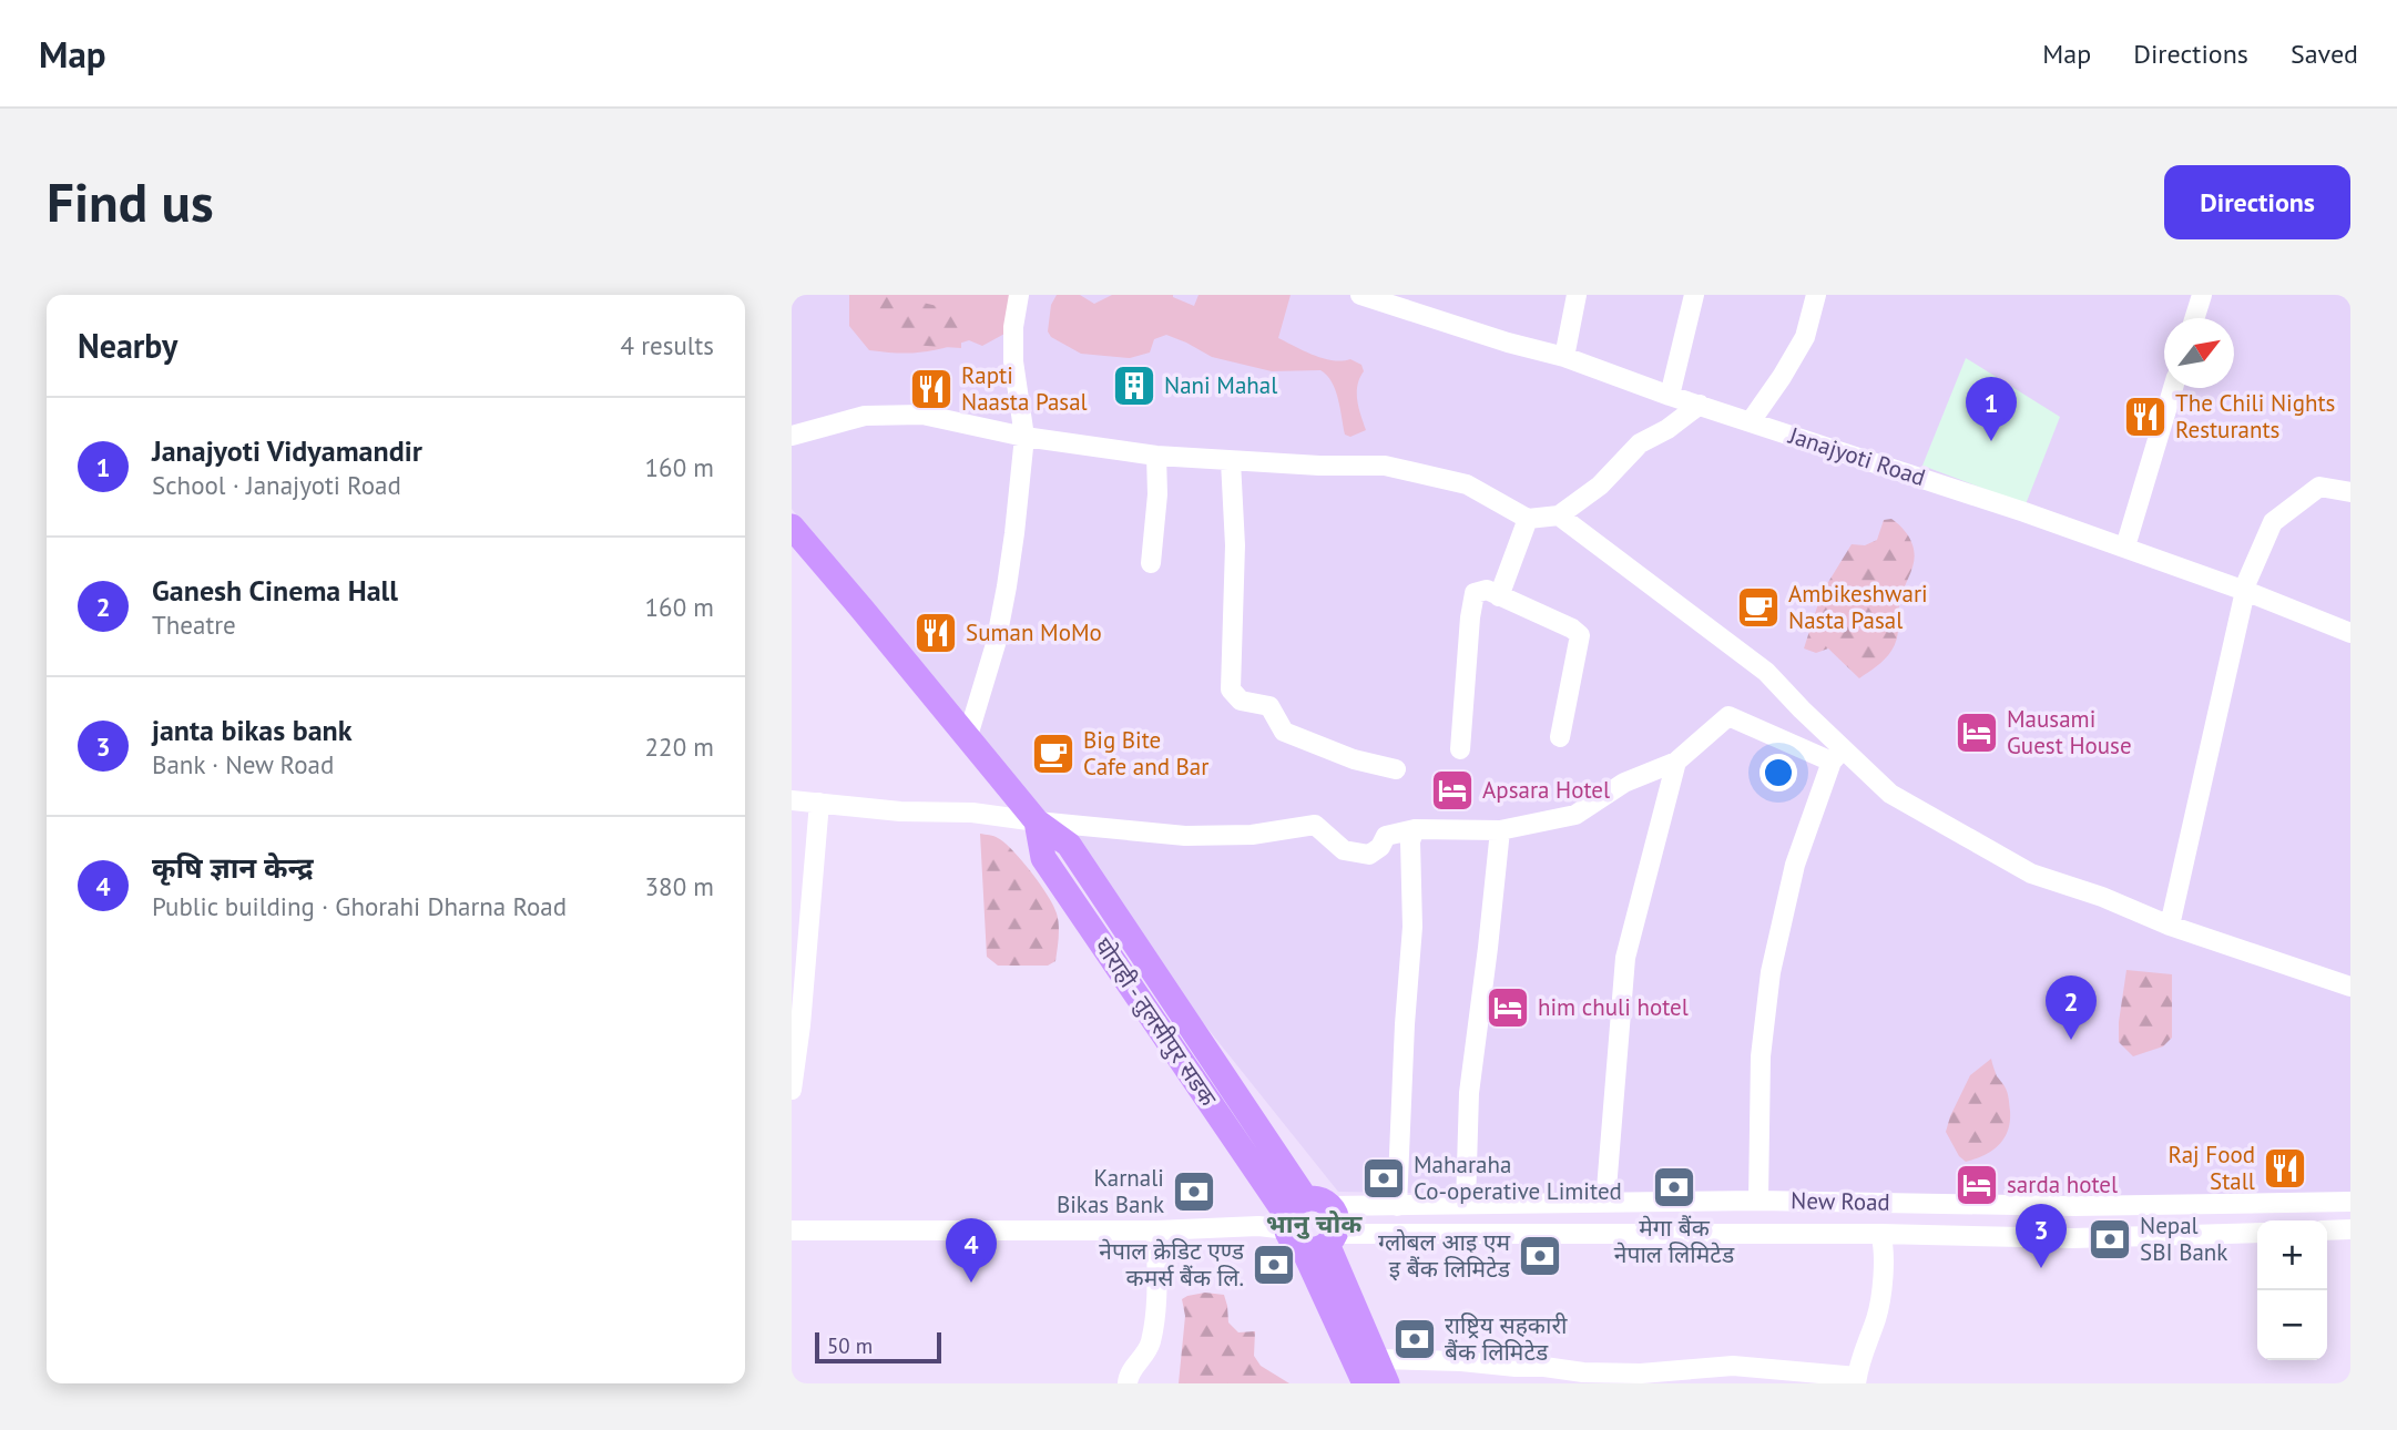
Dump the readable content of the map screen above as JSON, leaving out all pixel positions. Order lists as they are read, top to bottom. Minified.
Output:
{"streets":{"main road":["घोराही - तुलसीपुर सडक"],"street":["Janajyoti Road","New Road"]},"crossings":[["घोराही - तुलसीपुर सडक","New Road"]],"districts":["भानु चोक"],"places":{"building":["Nani Mahal"],"restaurant":["Rapti Naasta Pasal","The Chili Nights Resturants","Suman MoMo","Raj Food Stall"],"cafe":["Ambikeshwari Nasta Pasal","Big Bite Cafe and Bar"],"hotel":["Mausami Guest House","Apsara Hotel","him chuli hotel","sarda hotel"],"bank":["Maharaha Co-operative Limited","मेगा बैंक नेपाल लिमिटेड","Karnali Bikas Bank","Nepal SBI Bank","ग्लोबल आइ एम इ बैंक लिमिटेड","नेपाल क्रेडिट एण्ड कमर्स बैंक लि.","राष्ट्रिय सहकारी बैंक लिमिटेड"]},"scale_bar":"50 m","north":"top right","page":{"header":"Map","nav":["Map","Directions","Saved"],"buttons":"Directions","title":"Find us","heading":["Nearby","4 results"],"pins":["1","2","3","4"],"list":[{"mark":"1","name":"Janajyoti Vidyamandir","note":"School · Janajyoti Road","value":"160 m"},{"mark":"2","name":"Ganesh Cinema Hall","note":"Theatre","value":"160 m"},{"mark":"3","name":"janta bikas bank","note":"Bank · New Road","value":"220 m"},{"mark":"4","name":"कृषि ज्ञान केन्द्र","note":"Public building · Ghorahi Dharna Road","value":"380 m"}],"map_buttons":["+","−"],"scale":"50 m"}}
